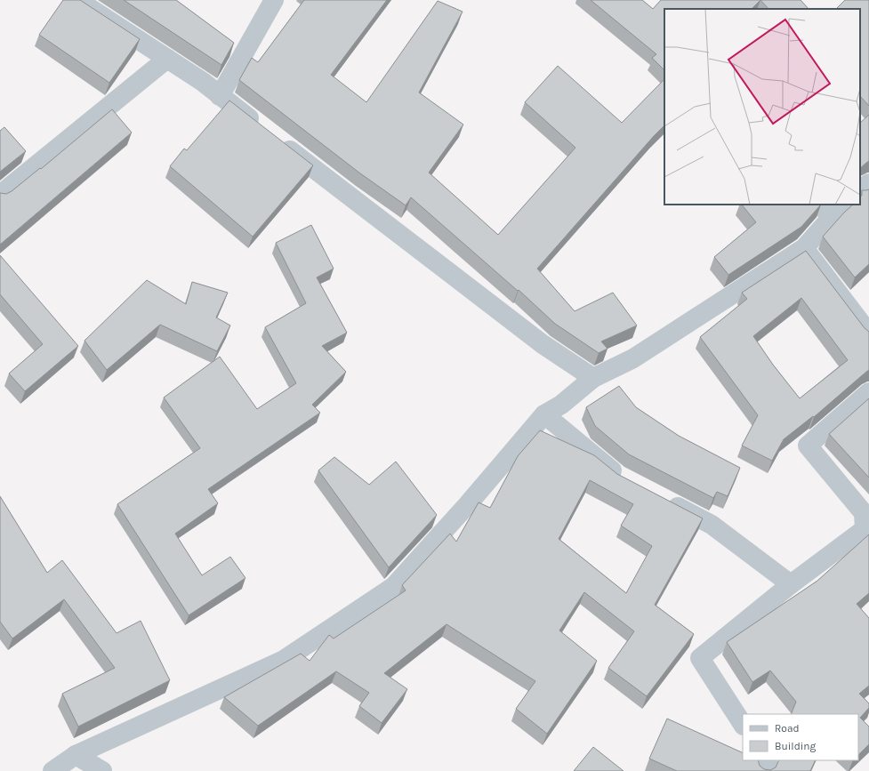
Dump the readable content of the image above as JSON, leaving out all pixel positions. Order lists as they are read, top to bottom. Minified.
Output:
{"legend":["Road","Building"]}
